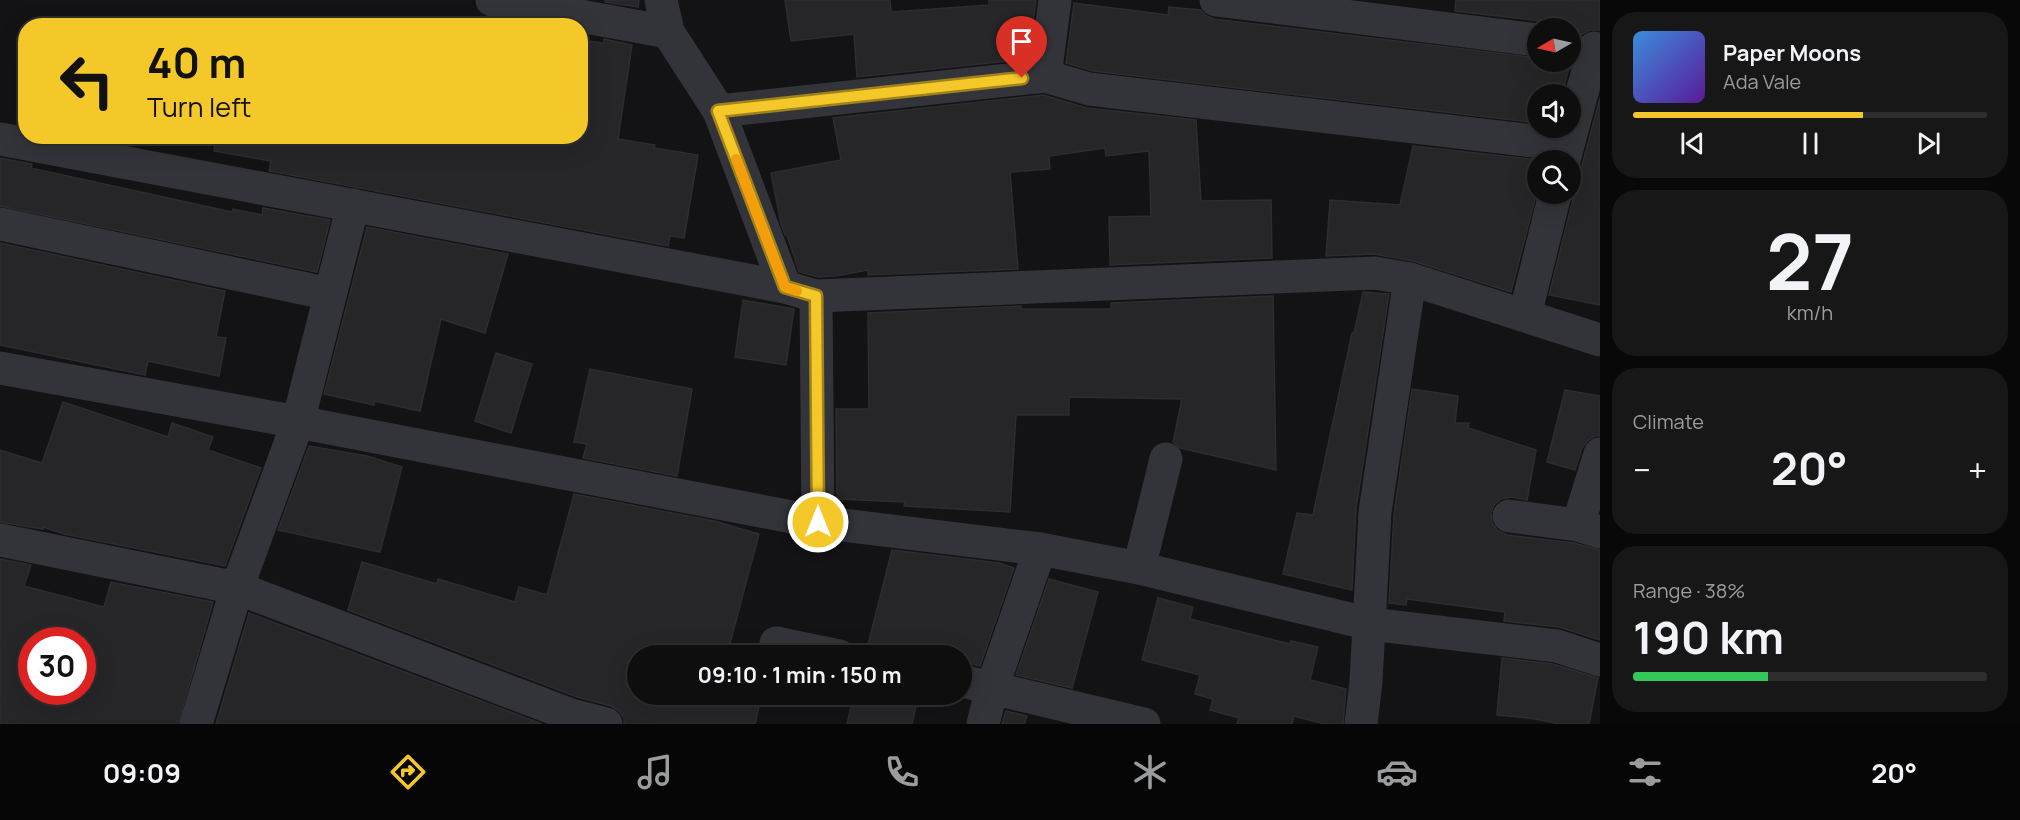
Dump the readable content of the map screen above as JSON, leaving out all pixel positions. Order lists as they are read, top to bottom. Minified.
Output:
{"north":"left","page":{"turn":["40 m","Turn left"],"song":["Paper Moons","Ada Vale"],"tile":[["27","km/h"],"Climate",["Range · 38%","190 km"]],"heat":["−","20°","+"],"limit":"30","trip":"09:10 · 1 min · 150 m","tabs":["09:09","20°"]}}
